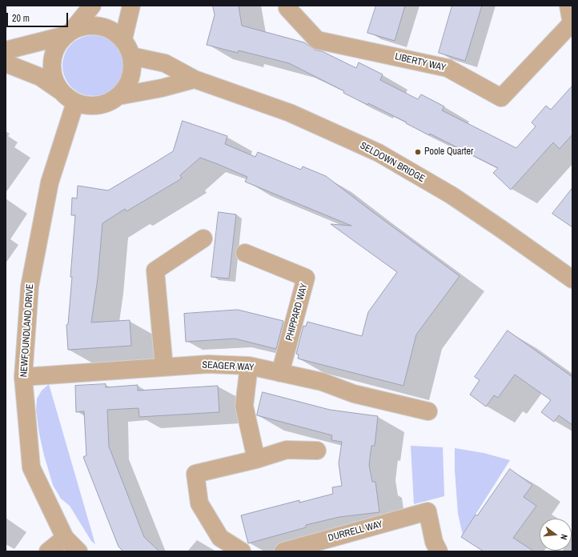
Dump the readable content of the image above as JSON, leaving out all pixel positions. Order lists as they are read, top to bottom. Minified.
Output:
{"streets":{"street":["LIBERTY WAY","SELDOWN BRIDGE","PHIPPARD WAY","NEWFOUNDLAND DRIVE","SEAGER WAY","DURRELL WAY"]},"crossings":[["SELDOWN BRIDGE","NEWFOUNDLAND DRIVE"],["PHIPPARD WAY","SEAGER WAY"],["NEWFOUNDLAND DRIVE","SEAGER WAY"]],"places":["Poole Quarter"],"scale_bar":"20 m","north":"right"}
